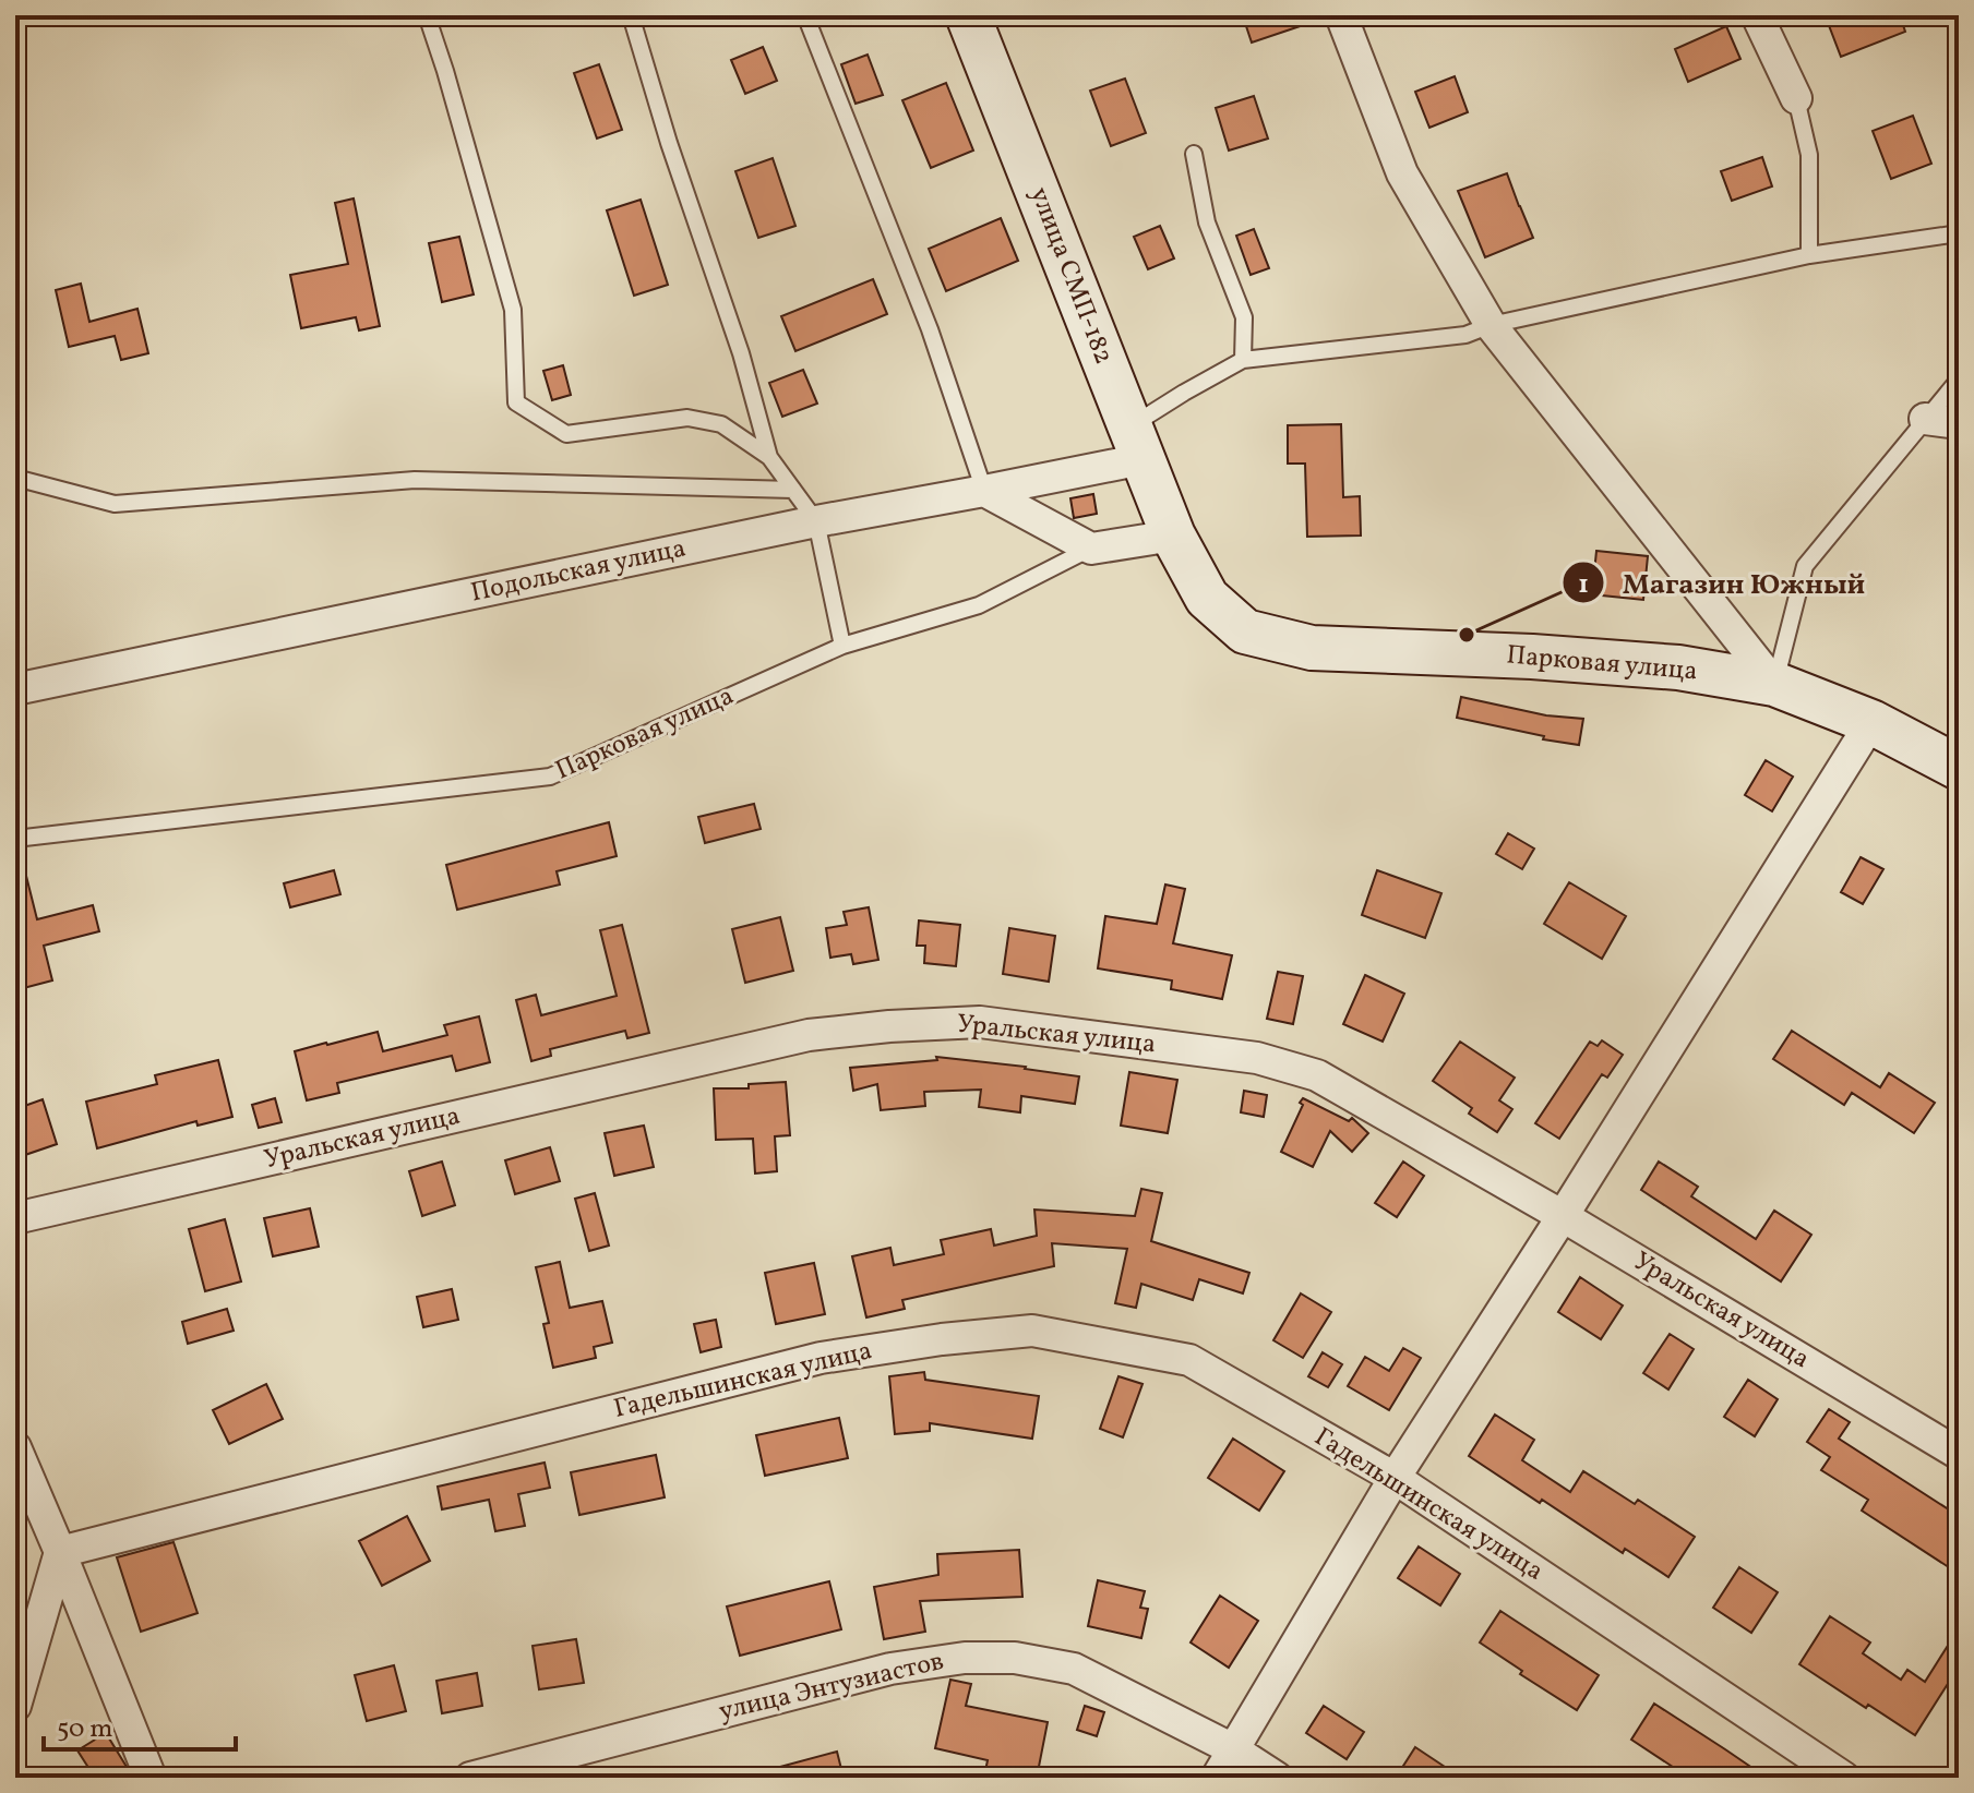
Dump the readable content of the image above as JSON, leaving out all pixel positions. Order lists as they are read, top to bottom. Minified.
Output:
{"streets":{"street":["улица СМП-182","Подольская улица","Парковая улица","Уральская улица","Гадельшинская улица","улица Энтузиастов"]},"crossings":[["улица СМП-182","Подольская улица"],["улица СМП-182","Парковая улица"]],"places":["Магазин Южный"],"scale_bar":"50 m"}
